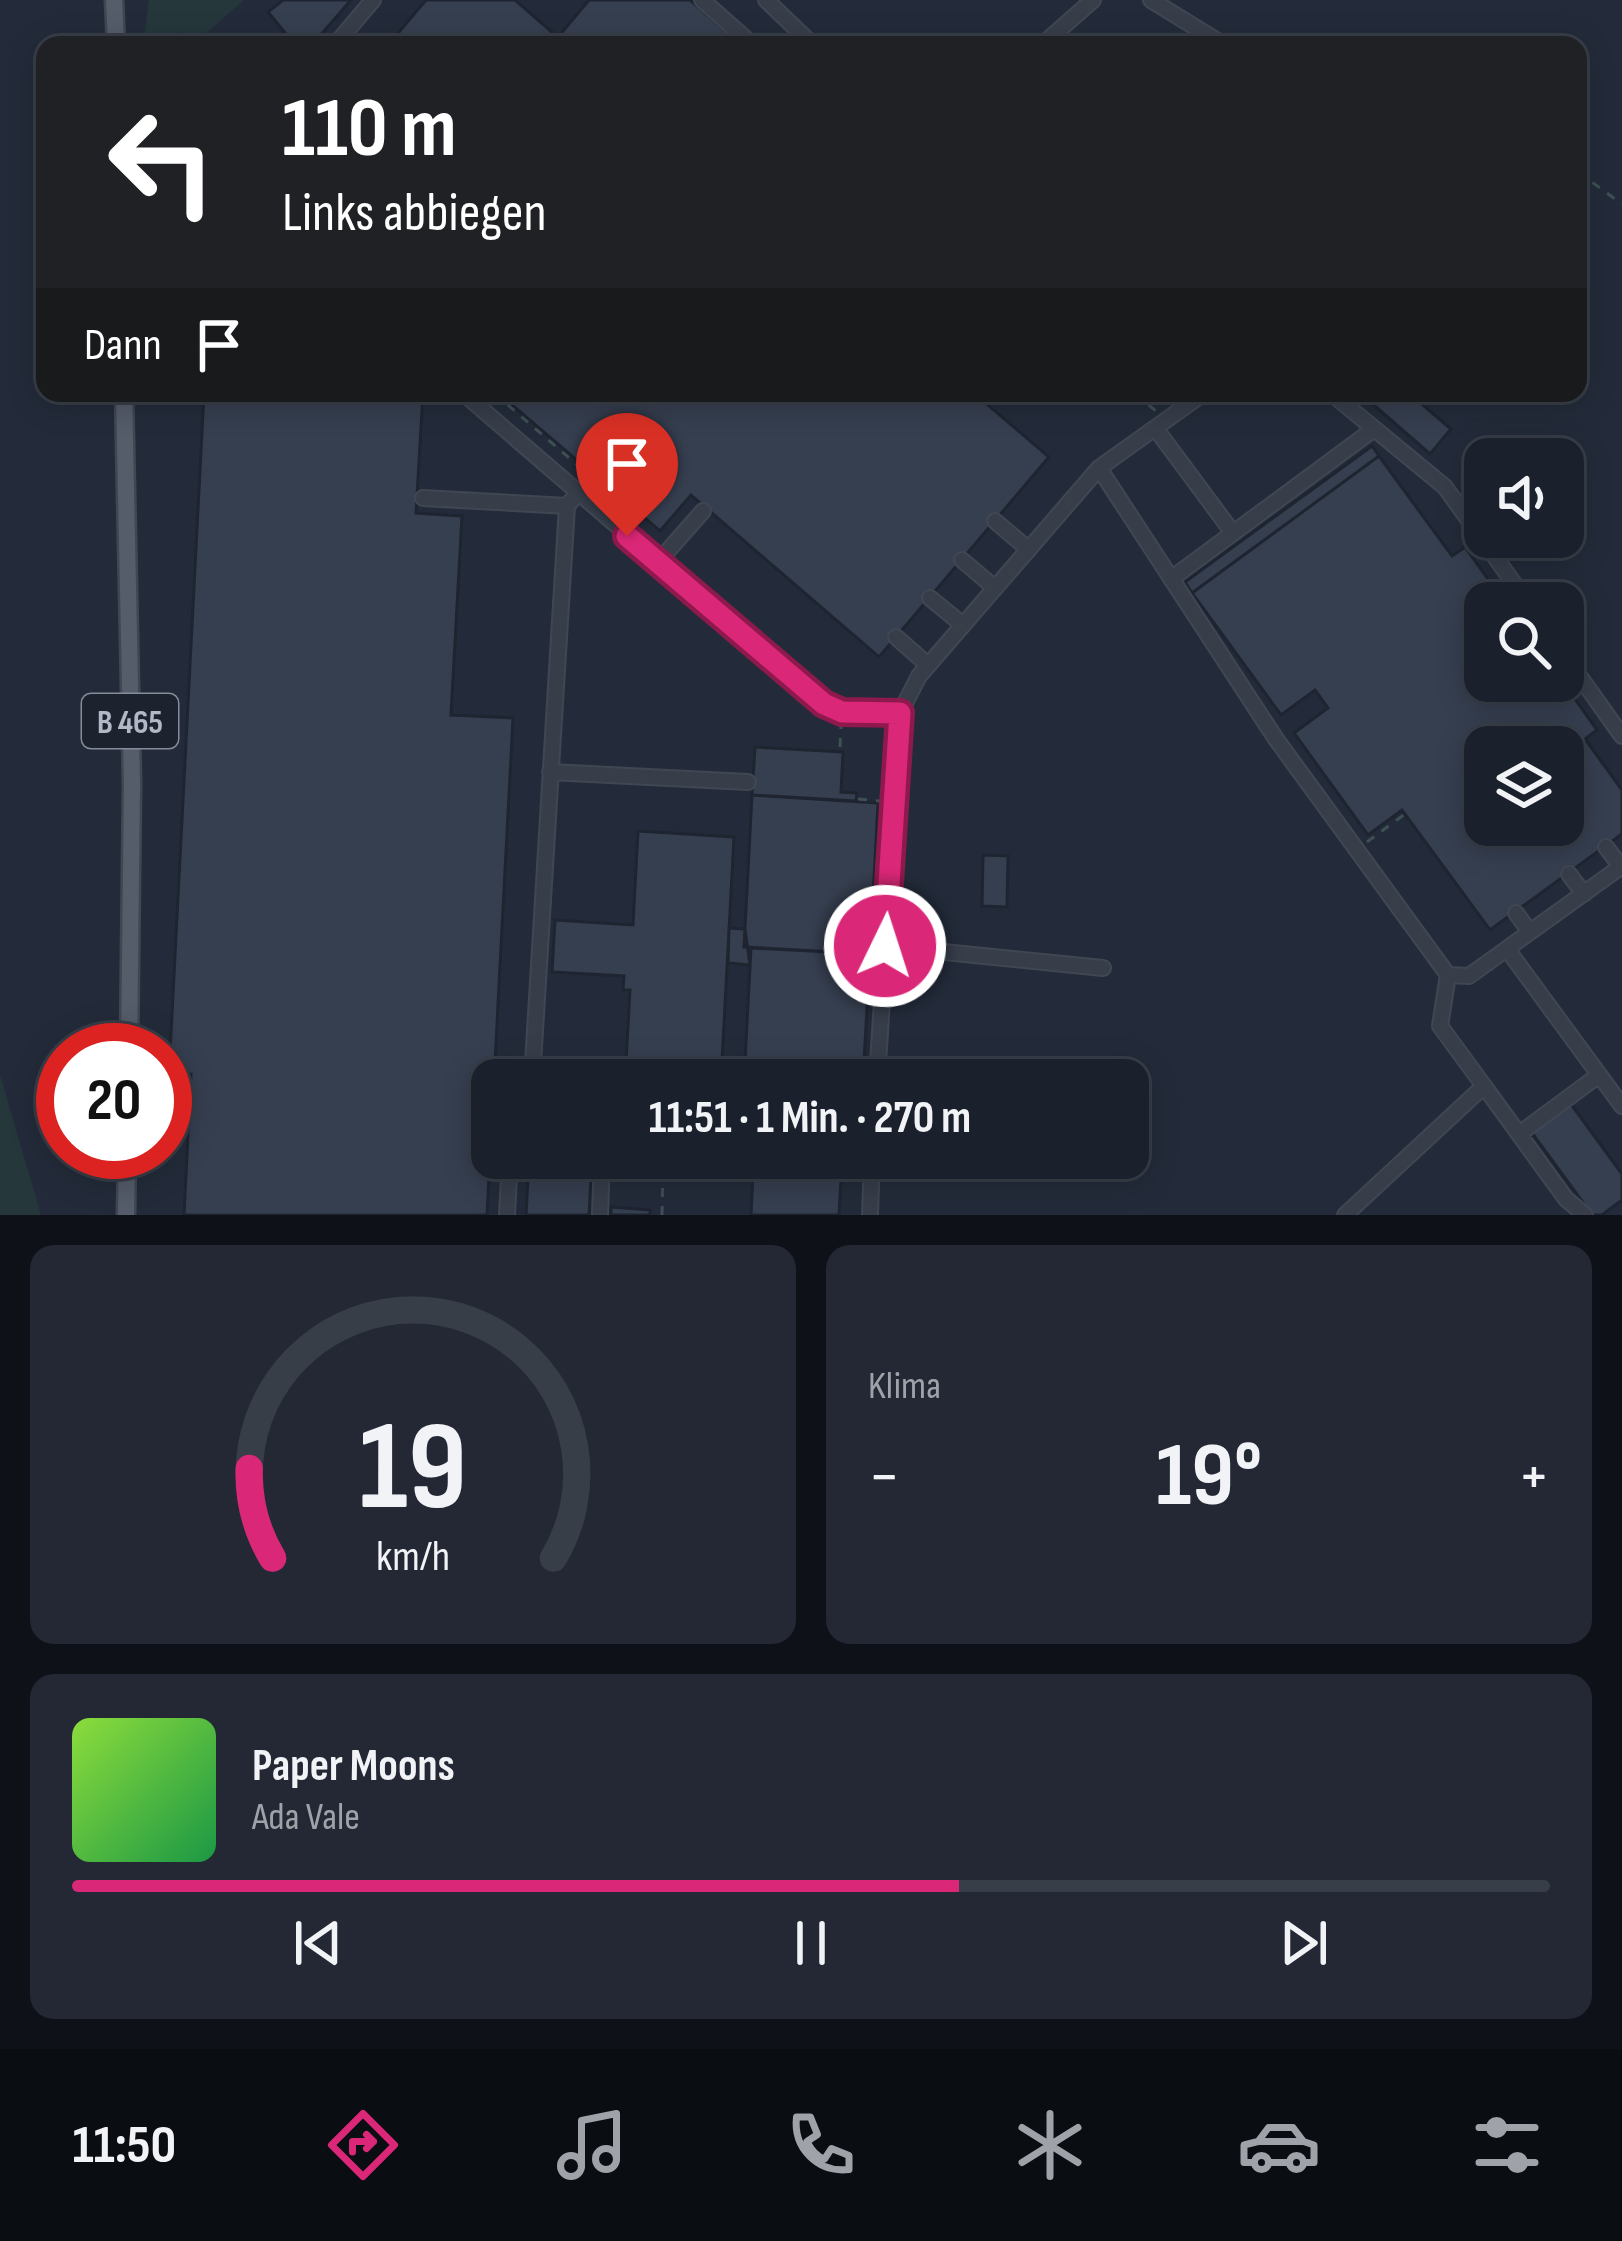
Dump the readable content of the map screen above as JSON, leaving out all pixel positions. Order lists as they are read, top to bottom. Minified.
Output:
{"streets":{"main road":["B 465"]},"page":{"turn":["110 m","Links abbiegen"],"then":"Dann","limit":"20","trip":"11:51 · 1 Min. · 270 m","tile":"Klima","heat":["−","19°","+"],"song":["Paper Moons","Ada Vale"],"tabs":"11:50","gauge":["19","km/h"]}}
